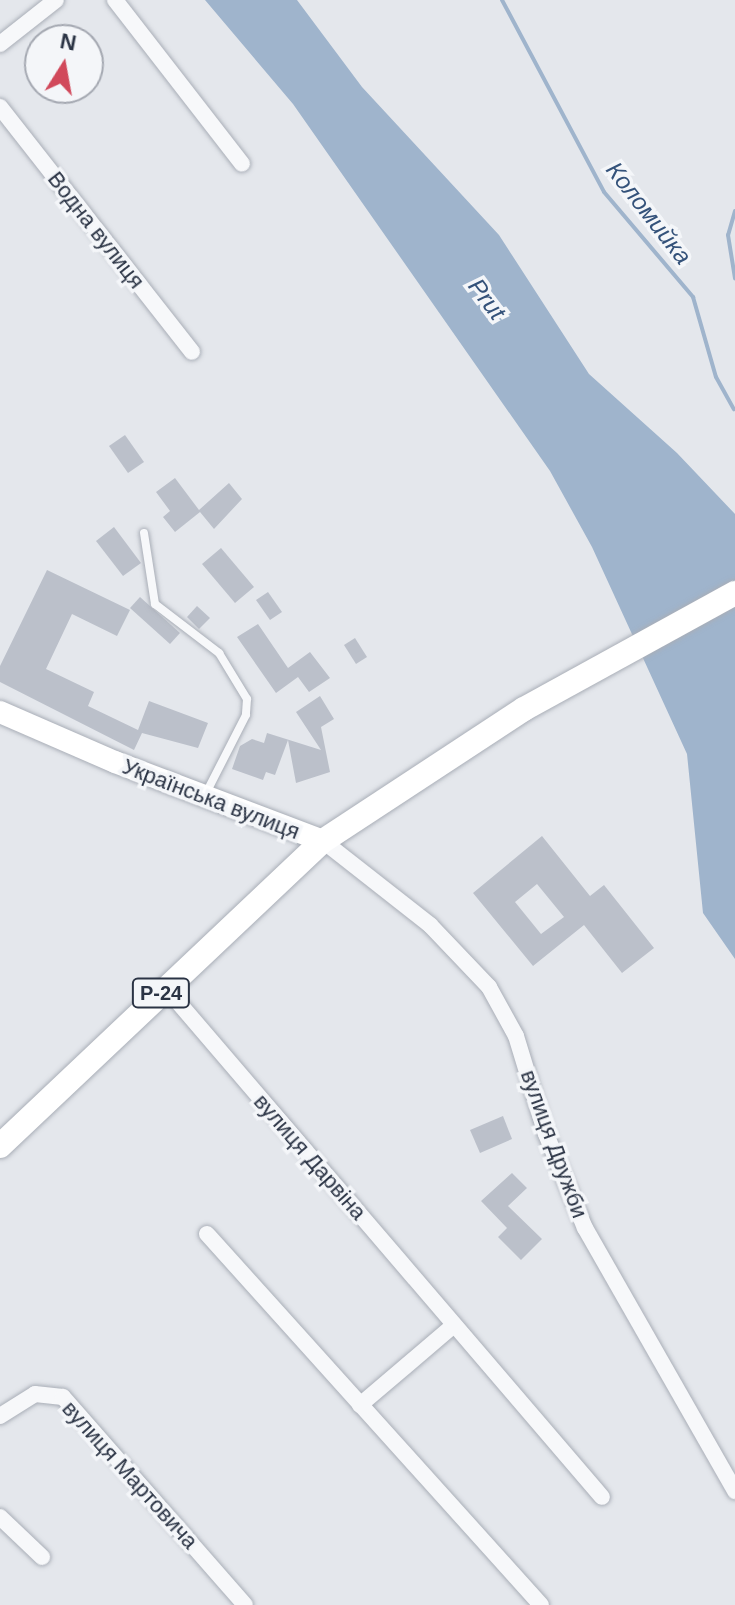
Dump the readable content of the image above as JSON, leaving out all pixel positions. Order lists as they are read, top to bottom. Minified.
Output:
{"streets":{"main road":["Українська вулиця","Р-24"],"street":["Водна вулиця","вулиця Дружби","вулиця Дарвіна","вулиця Мартовича"]},"crossings":[["Українська вулиця","Р-24"],["Українська вулиця","вулиця Дружби"],["Українська вулиця","вулиця Дарвіна"],["Р-24","вулиця Дружби"]],"water":["Коломийка","Prut"],"north":"top"}
